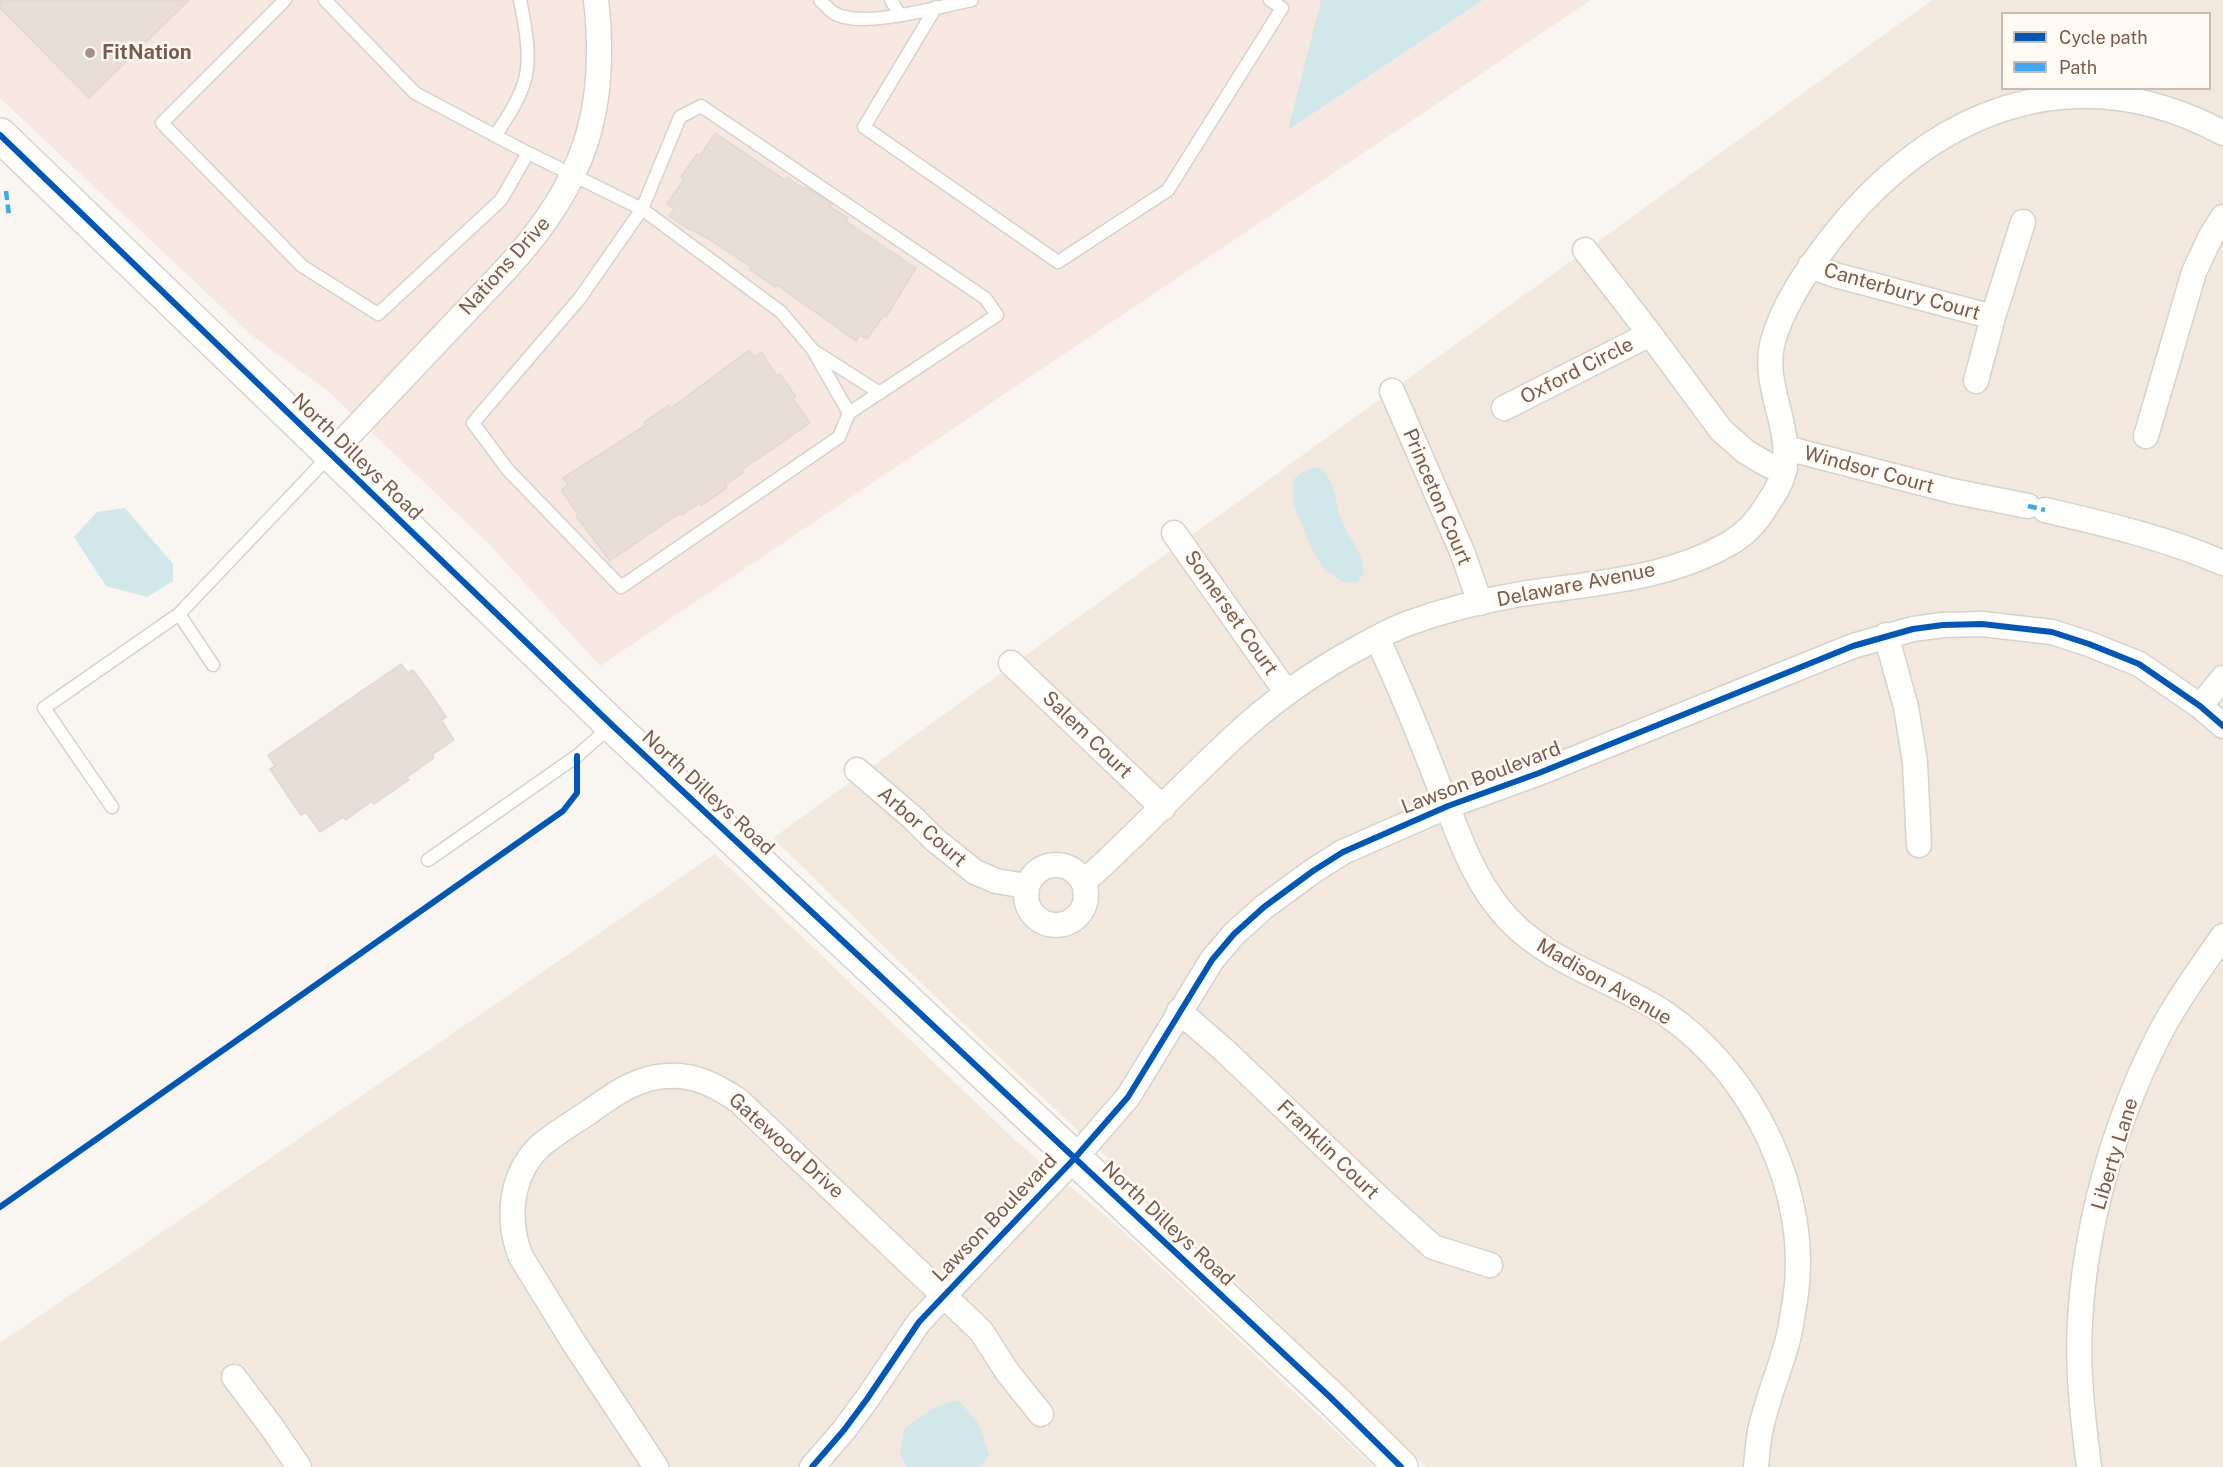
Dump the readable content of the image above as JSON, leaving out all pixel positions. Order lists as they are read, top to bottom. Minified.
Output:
{"streets":{"street":["Nations Drive","Canterbury Court","Oxford Circle","North Dilleys Road","Windsor Court","Princeton Court","Delaware Avenue","Somerset Court","Salem Court","Lawson Boulevard","Arbor Court","Madison Avenue","Gatewood Drive","Franklin Court","Liberty Lane"]},"crossings":[["Nations Drive","North Dilleys Road"],["Oxford Circle","Windsor Court"],["Oxford Circle","Delaware Avenue"],["North Dilleys Road","Lawson Boulevard"],["Windsor Court","Delaware Avenue"],["Princeton Court","Delaware Avenue"],["Delaware Avenue","Somerset Court"],["Delaware Avenue","Salem Court"],["Delaware Avenue","Arbor Court"],["Delaware Avenue","Madison Avenue"],["Lawson Boulevard","Madison Avenue"],["Lawson Boulevard","Gatewood Drive"],["Lawson Boulevard","Franklin Court"]],"places":["FitNation"],"legend":["Cycle path","Path"]}
